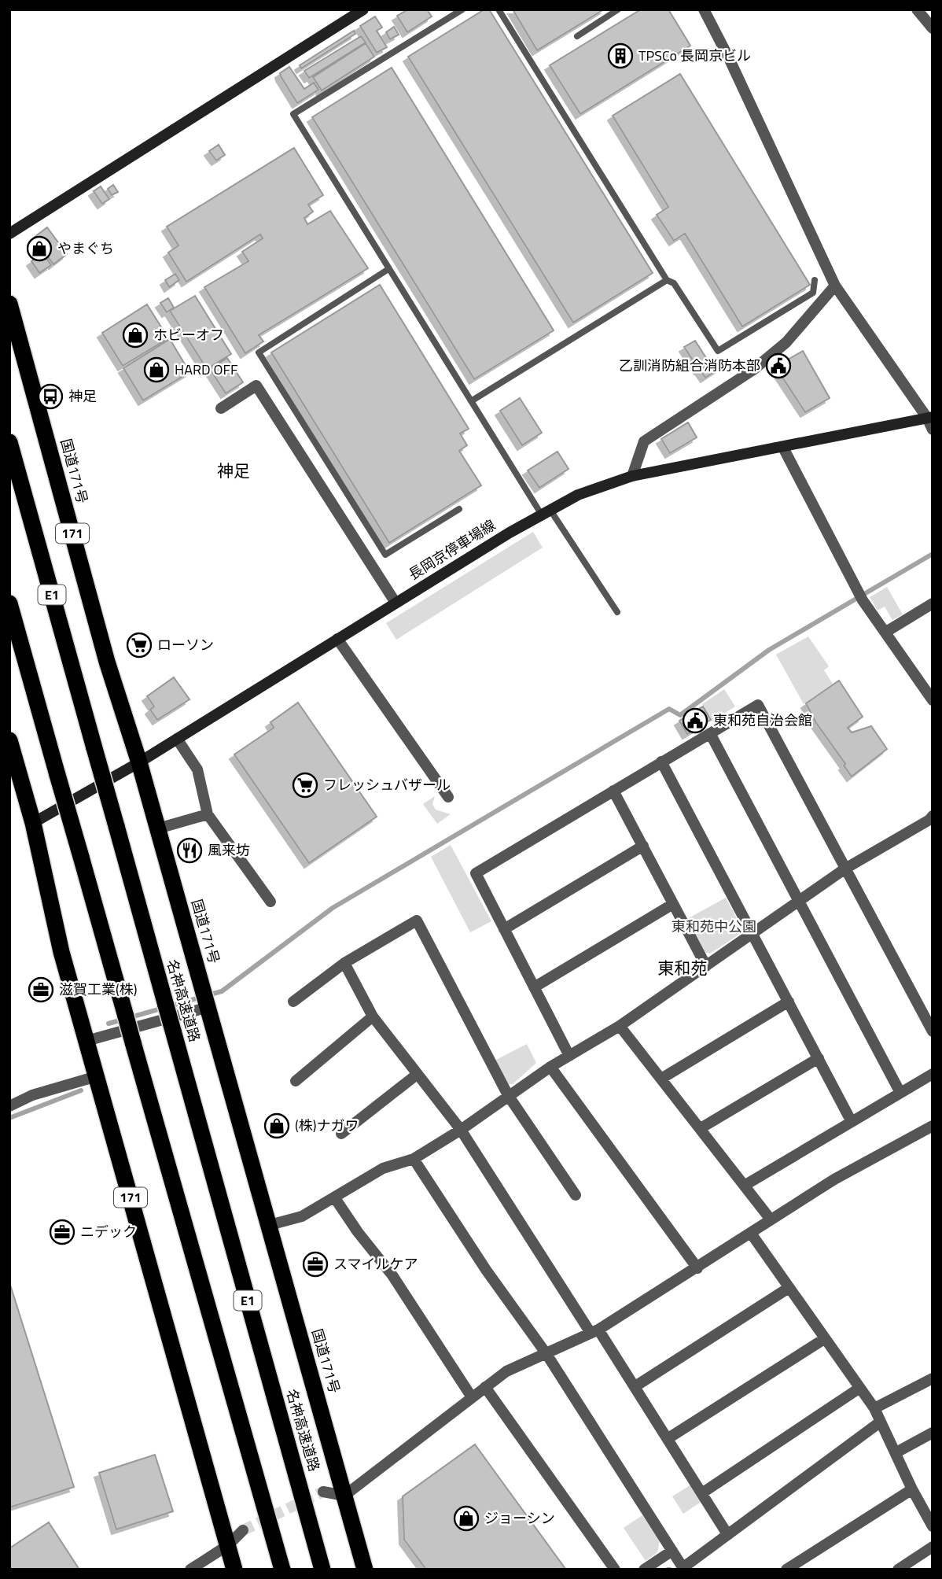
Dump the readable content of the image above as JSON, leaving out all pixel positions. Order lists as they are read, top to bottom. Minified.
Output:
{"streets":{"highway":["国道171号","171","E1","名神高速道路"],"main road":["長岡京停車場線"]},"crossings":[["国道171号","長岡京停車場線"],["171","長岡京停車場線"]],"districts":["神足","東和苑"],"parks":["東和苑中公園"],"places":{"building":["TPSCo 長岡京ビル"],"shop":["やまぐち","ホビーオフ","HARD OFF","(株)ナガワ","ジョーシン"],"public building":["乙訓消防組合消防本部","東和苑自治会館"],"bus stop":["神足"],"supermarket":["ローソン","フレッシュバザール"],"restaurant":["風来坊"],"office":["滋賀工業(株)","ニデック","スマイルケア"]}}
